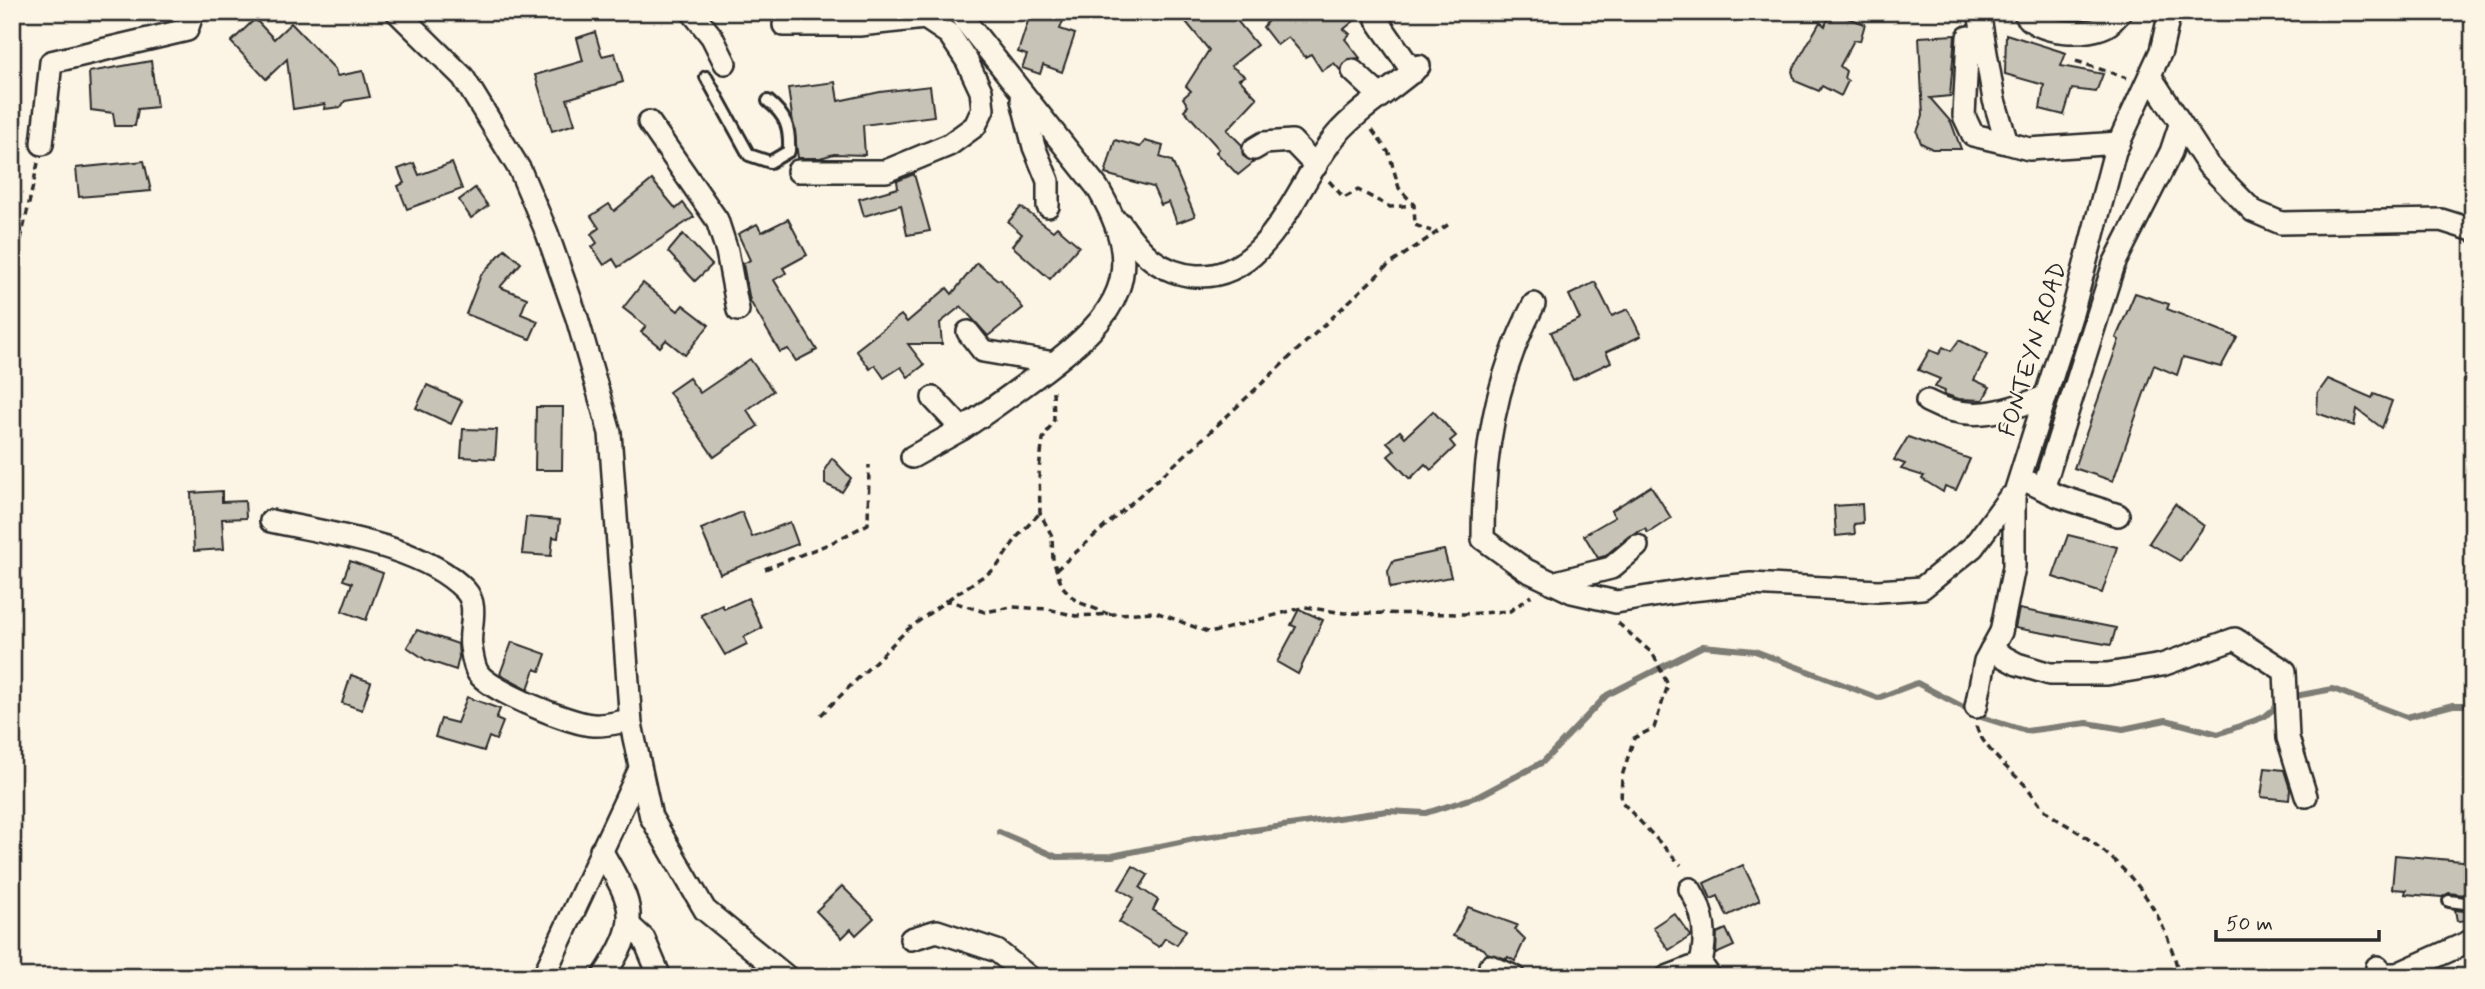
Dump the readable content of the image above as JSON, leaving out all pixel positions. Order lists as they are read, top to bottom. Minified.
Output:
{"streets":{"street":["FONTEYN ROAD"]},"scale_bar":"50 m"}
